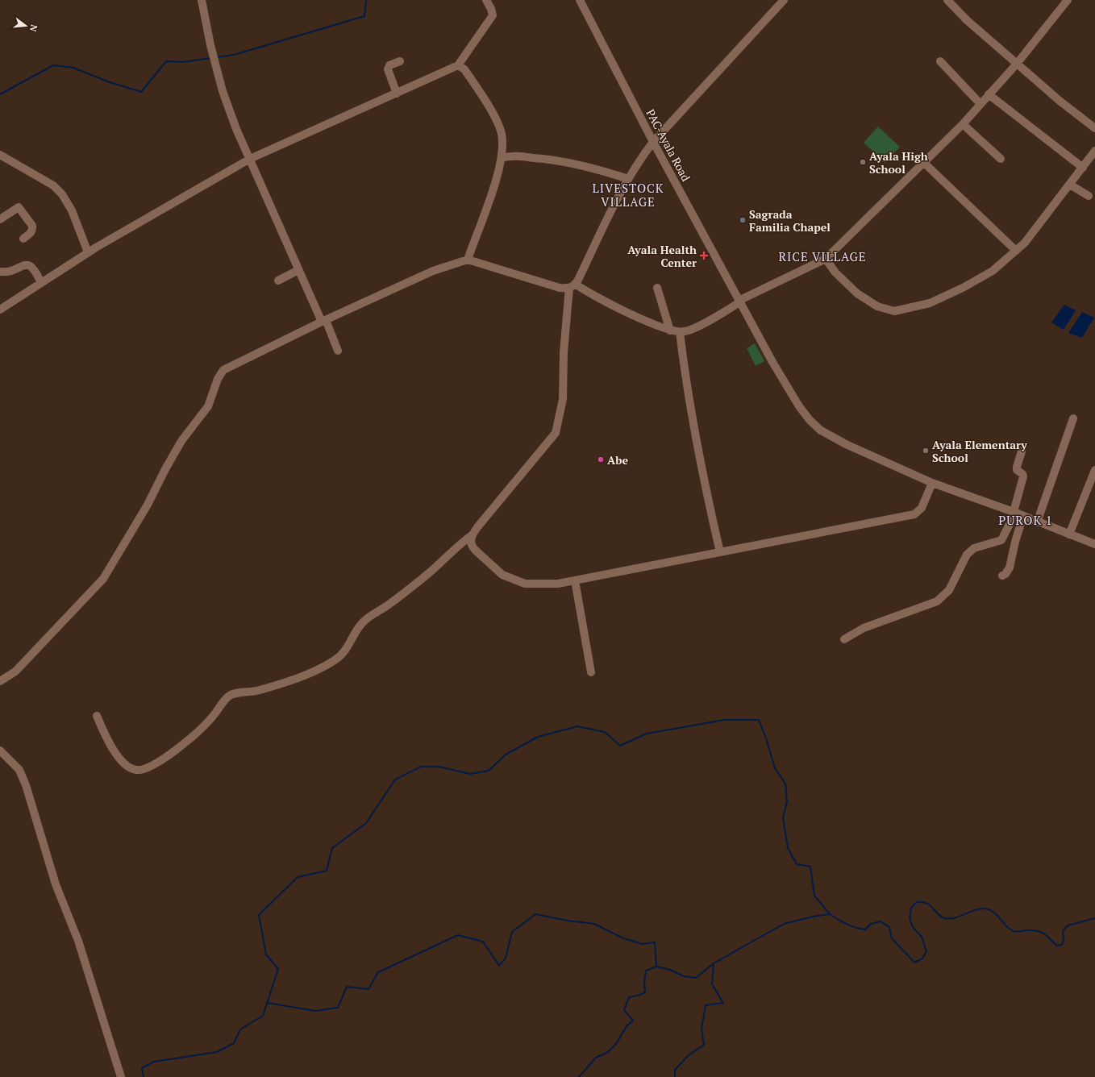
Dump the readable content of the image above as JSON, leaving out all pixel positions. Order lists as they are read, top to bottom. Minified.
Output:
{"streets":{"street":["PAC-Ayala Road"]},"districts":["LIVESTOCK VILLAGE","RICE VILLAGE","PUROK 1"],"places":{"other":["Ayala High School","Sagrada Familia Chapel","Ayala Elementary School","Abe"],"health":["Ayala Health Center"]},"north":"right"}
